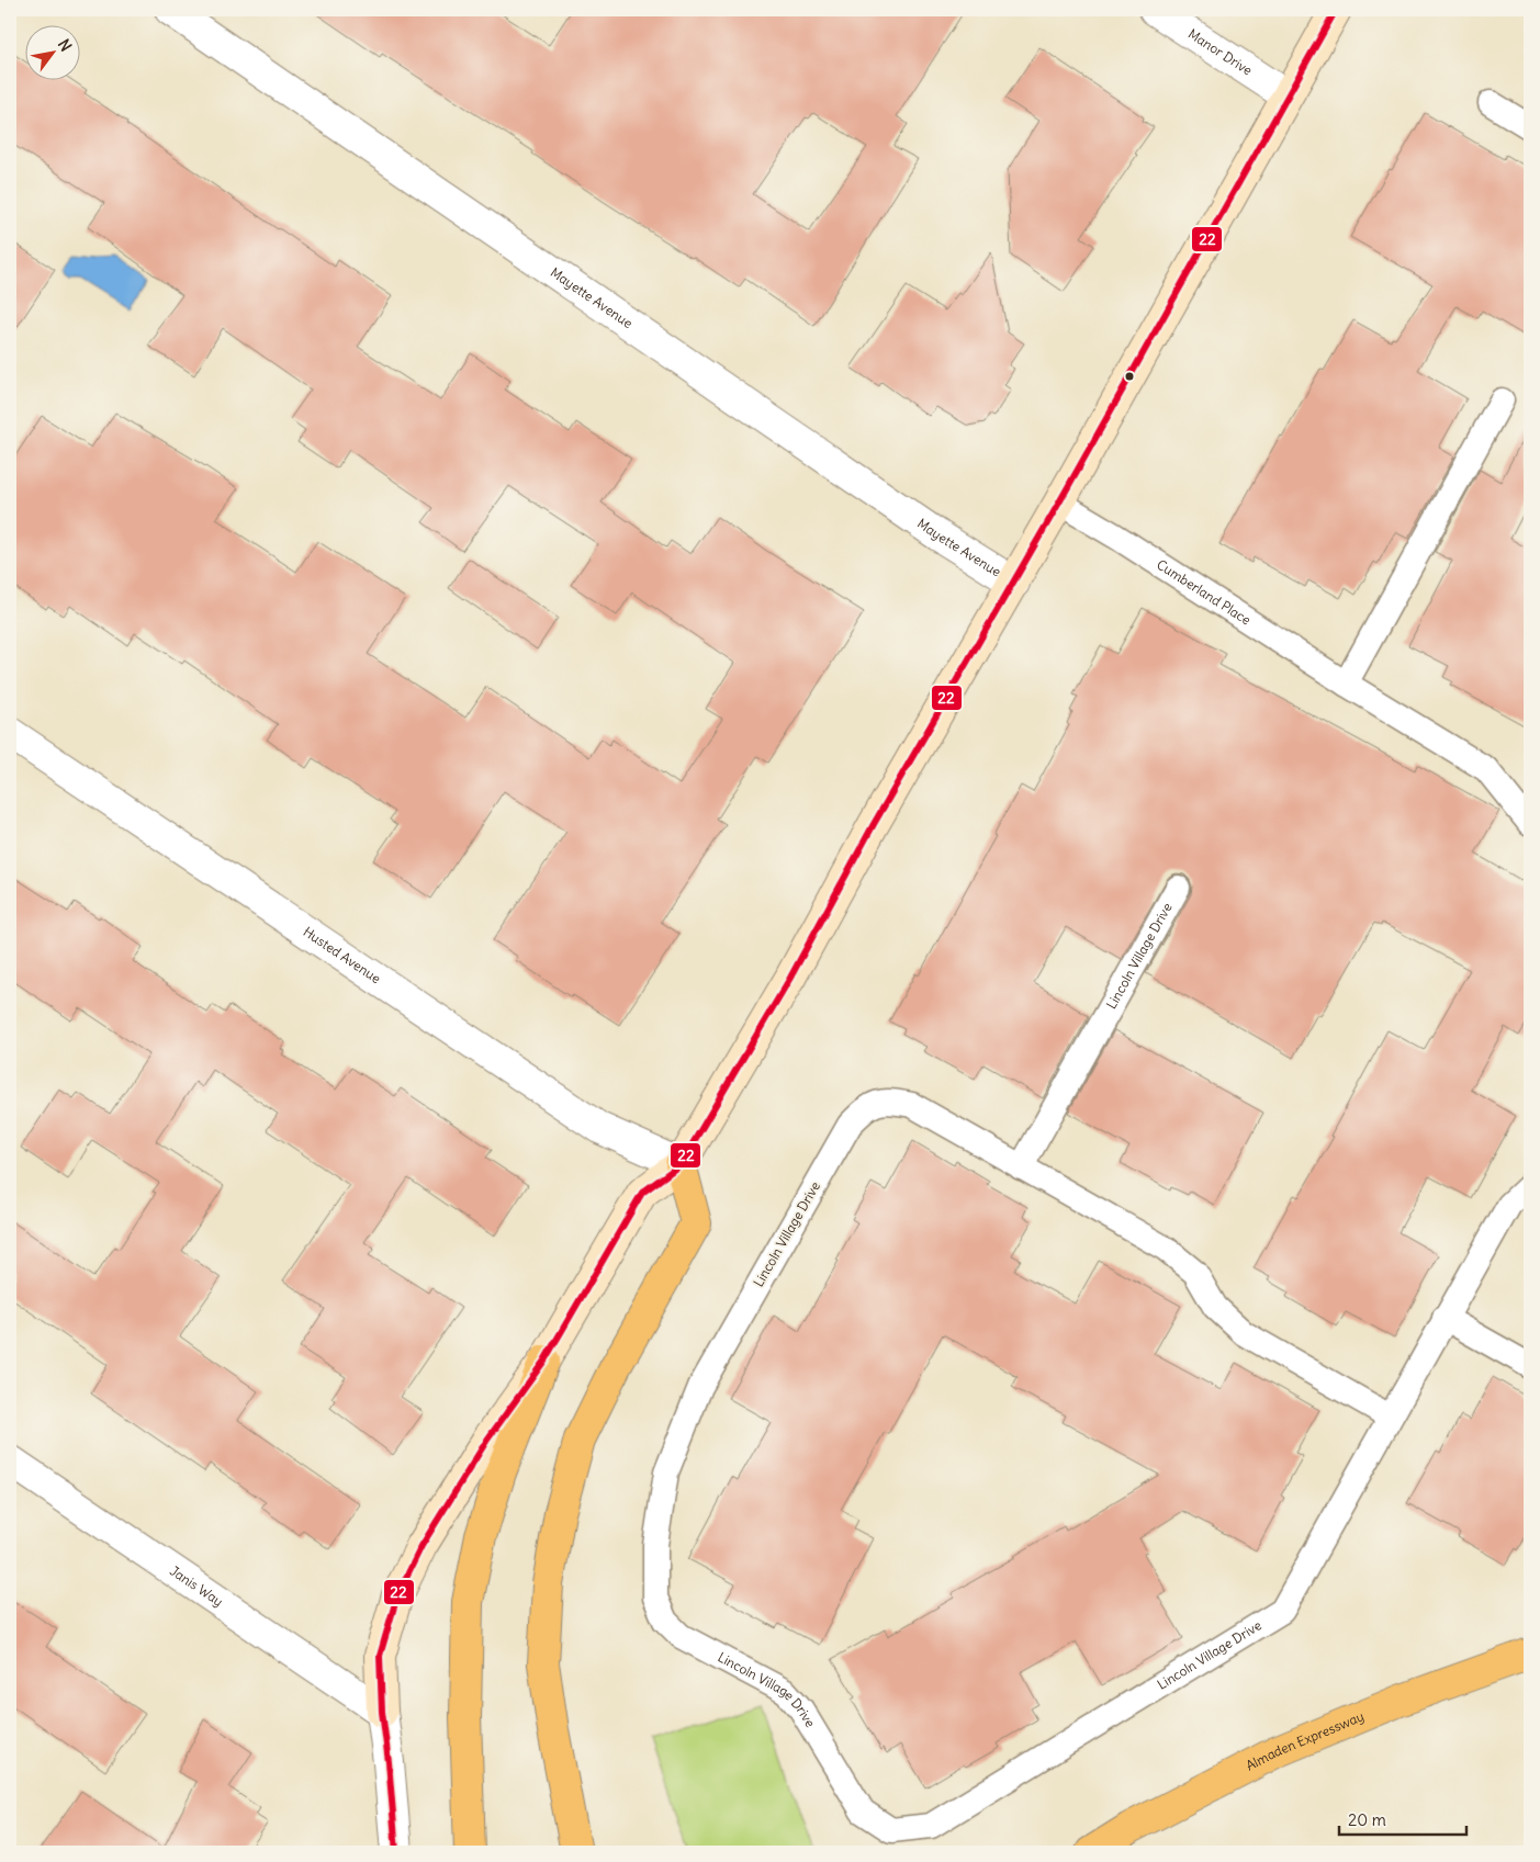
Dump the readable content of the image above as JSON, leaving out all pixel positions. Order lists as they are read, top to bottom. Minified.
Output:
{"streets":{"main road":["Almaden Expressway"],"street":["Manor Drive","Mayette Avenue","Husted Avenue","Janis Way"],"lane":["Cumberland Place","Lincoln Village Drive"]},"lines":["transit line 22"],"scale_bar":"20 m","north":"top right"}
